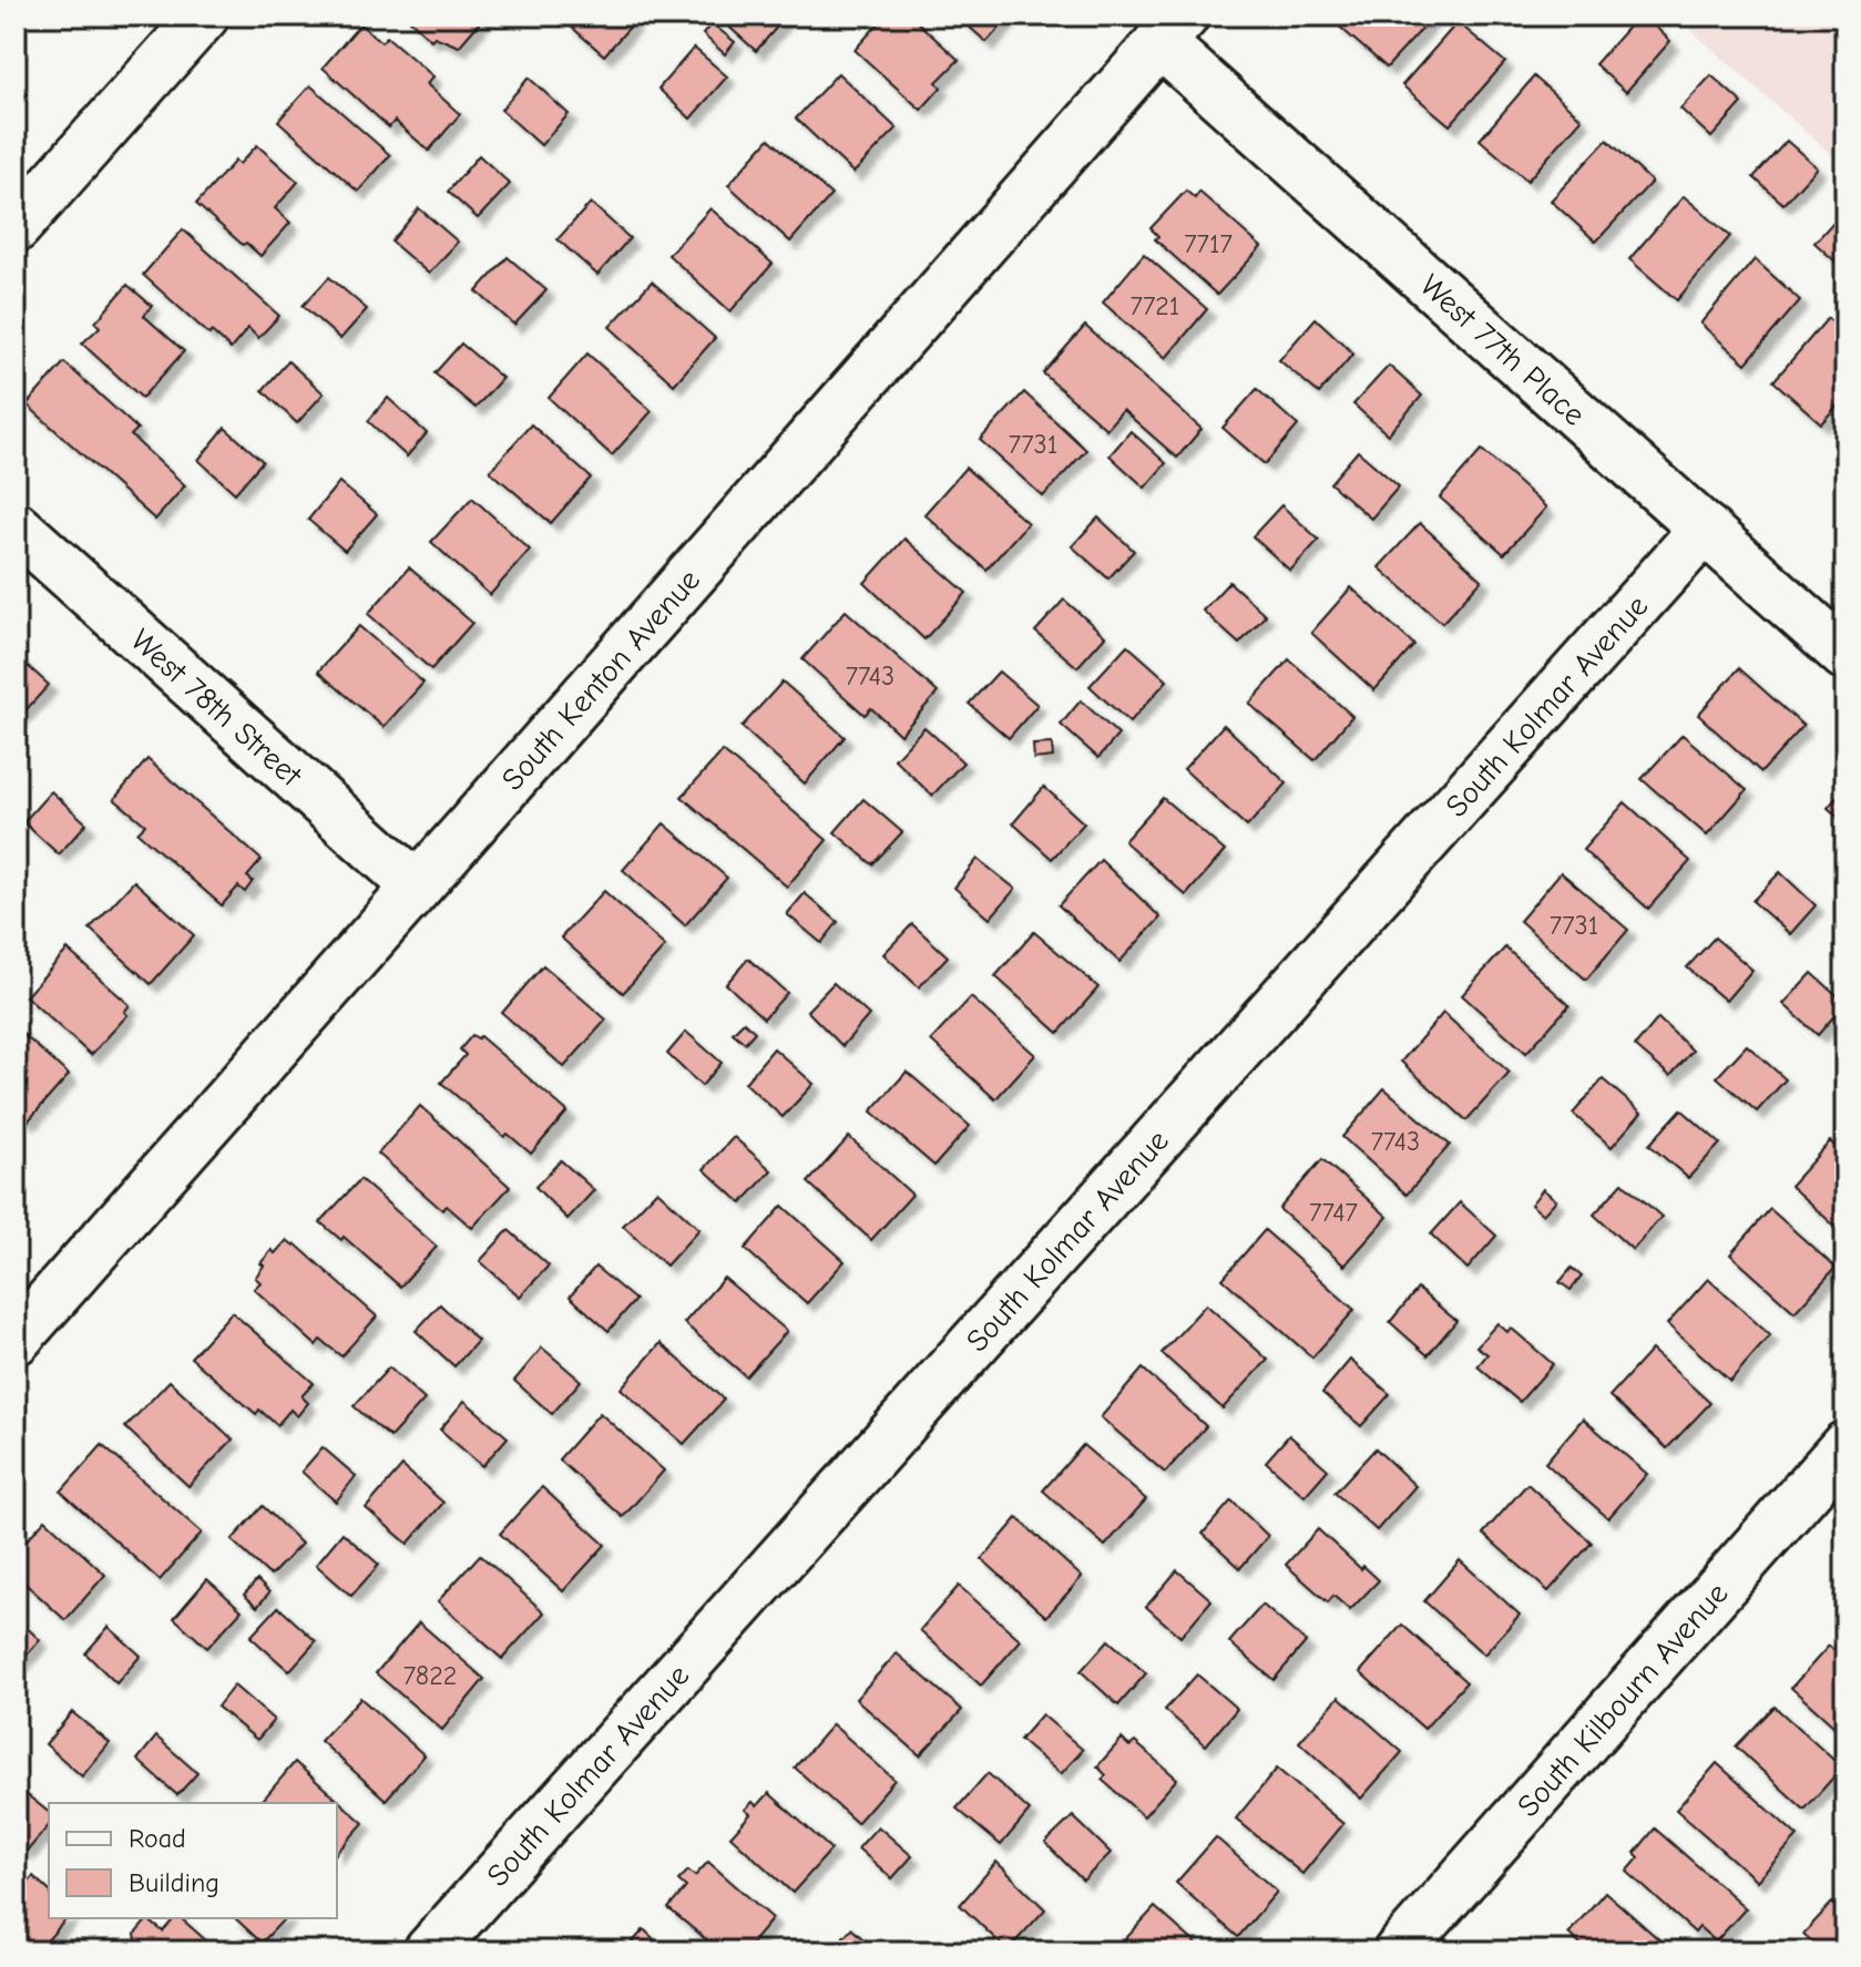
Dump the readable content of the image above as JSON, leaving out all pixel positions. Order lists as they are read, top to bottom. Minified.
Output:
{"streets":{"street":["West 77th Place","South Kenton Avenue","West 78th Street","South Kolmar Avenue","South Kilbourn Avenue"]},"crossings":[["West 77th Place","South Kenton Avenue"],["West 77th Place","South Kolmar Avenue"],["South Kenton Avenue","West 78th Street"]],"house_numbers":["7717","7721","7731","7743","7731","7743","7747","7822"],"legend":["Road","Building"]}
